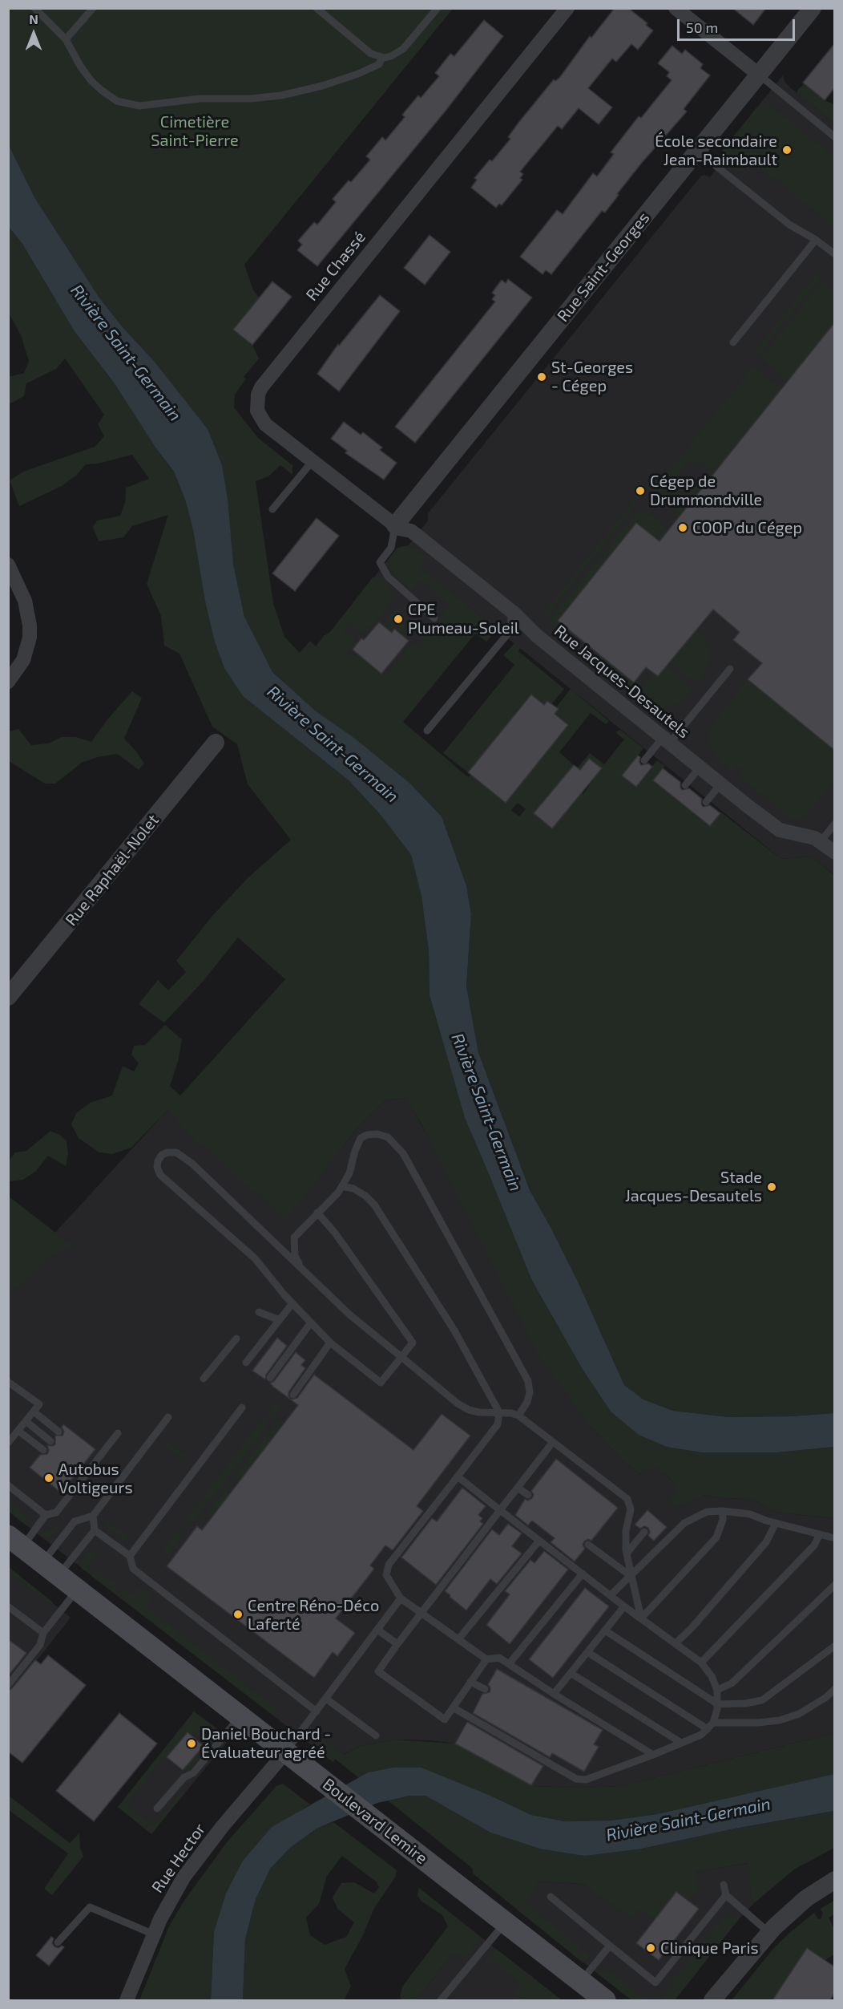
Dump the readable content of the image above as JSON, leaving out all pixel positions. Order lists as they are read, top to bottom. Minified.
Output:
{"streets":{"main road":["Boulevard Lemire"],"street":["Rue Chassé","Rue Saint-Georges","Rue Jacques-Desautels","Rue Raphaël-Nolet","Rue Hector"]},"crossings":[["Rue Chassé","Rue Saint-Georges"],["Rue Chassé","Rue Jacques-Desautels"],["Rue Saint-Georges","Rue Jacques-Desautels"],["Boulevard Lemire","Rue Hector"]],"water":["Rivière Saint-Germain"],"parks":["Cimetière Saint-Pierre"],"places":["École secondaire Jean-Raimbault","St-Georges - Cégep","Cégep de Drummondville","COOP du Cégep","CPE Plumeau-Soleil","Stade Jacques-Desautels","Autobus Voltigeurs","Centre Réno-Déco Laferté","Daniel Bouchard - Évaluateur agréé","Clinique Paris"],"scale_bar":"50 m","north":"top"}
